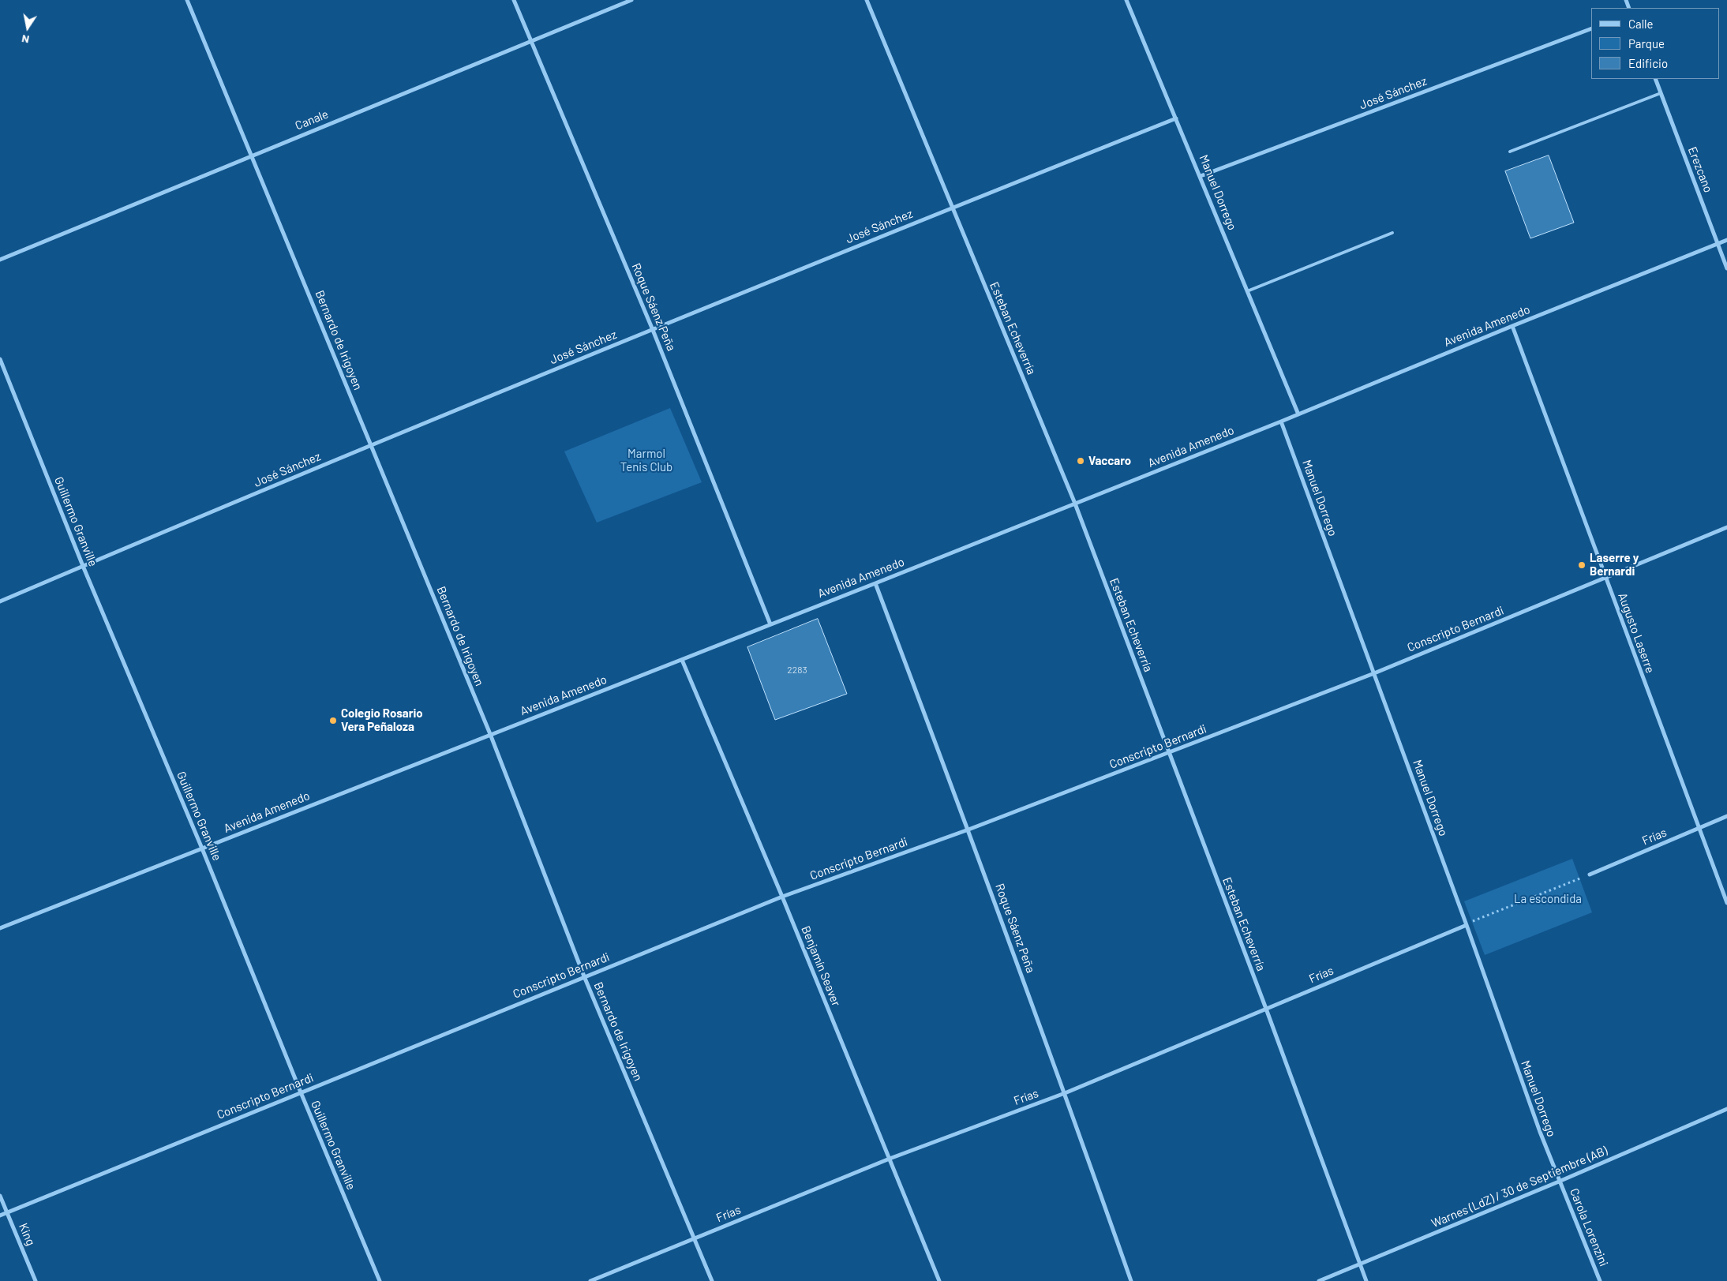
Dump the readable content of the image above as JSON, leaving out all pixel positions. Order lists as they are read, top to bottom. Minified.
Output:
{"streets":{"street":["José Sánchez","Canale","Erezcano","Manuel Dorrego","Roque Sáenz Peña","Avenida Amenedo","Esteban Echeverría","Bernardo de Irigoyen","Guillermo Granville","Conscripto Bernardi","Augusto Laserre","Frías","Benjamín Seaver","Warnes (LdZ) / 30 de Septiembre (AB)","Carola Lorenzini","King"]},"crossings":[["José Sánchez","Manuel Dorrego"],["José Sánchez","Roque Sáenz Peña"],["José Sánchez","Esteban Echeverría"],["José Sánchez","Bernardo de Irigoyen"],["José Sánchez","Guillermo Granville"],["Canale","Roque Sáenz Peña"],["Canale","Bernardo de Irigoyen"],["Erezcano","Avenida Amenedo"],["Manuel Dorrego","Avenida Amenedo"],["Manuel Dorrego","Conscripto Bernardi"],["Manuel Dorrego","Frías"],["Manuel Dorrego","Warnes (LdZ) / 30 de Septiembre (AB)"],["Manuel Dorrego","Carola Lorenzini"],["Roque Sáenz Peña","Avenida Amenedo"],["Roque Sáenz Peña","Conscripto Bernardi"],["Roque Sáenz Peña","Frías"],["Avenida Amenedo","Esteban Echeverría"],["Avenida Amenedo","Bernardo de Irigoyen"],["Avenida Amenedo","Guillermo Granville"],["Avenida Amenedo","Augusto Laserre"],["Avenida Amenedo","Benjamín Seaver"],["Esteban Echeverría","Conscripto Bernardi"],["Esteban Echeverría","Frías"],["Esteban Echeverría","Warnes (LdZ) / 30 de Septiembre (AB)"],["Bernardo de Irigoyen","Conscripto Bernardi"],["Bernardo de Irigoyen","Frías"],["Guillermo Granville","Conscripto Bernardi"],["Conscripto Bernardi","Augusto Laserre"],["Conscripto Bernardi","Benjamín Seaver"],["Conscripto Bernardi","King"],["Augusto Laserre","Frías"],["Frías","Benjamín Seaver"],["Warnes (LdZ) / 30 de Septiembre (AB)","Carola Lorenzini"]],"parks":["Marmol Tenis Club","La escondida"],"places":["Vaccaro","Laserre y Bernardi","Colegio Rosario Vera Peñaloza"],"house_numbers":["2283"],"legend":["Calle","Parque","Edificio"],"north":"bottom"}
